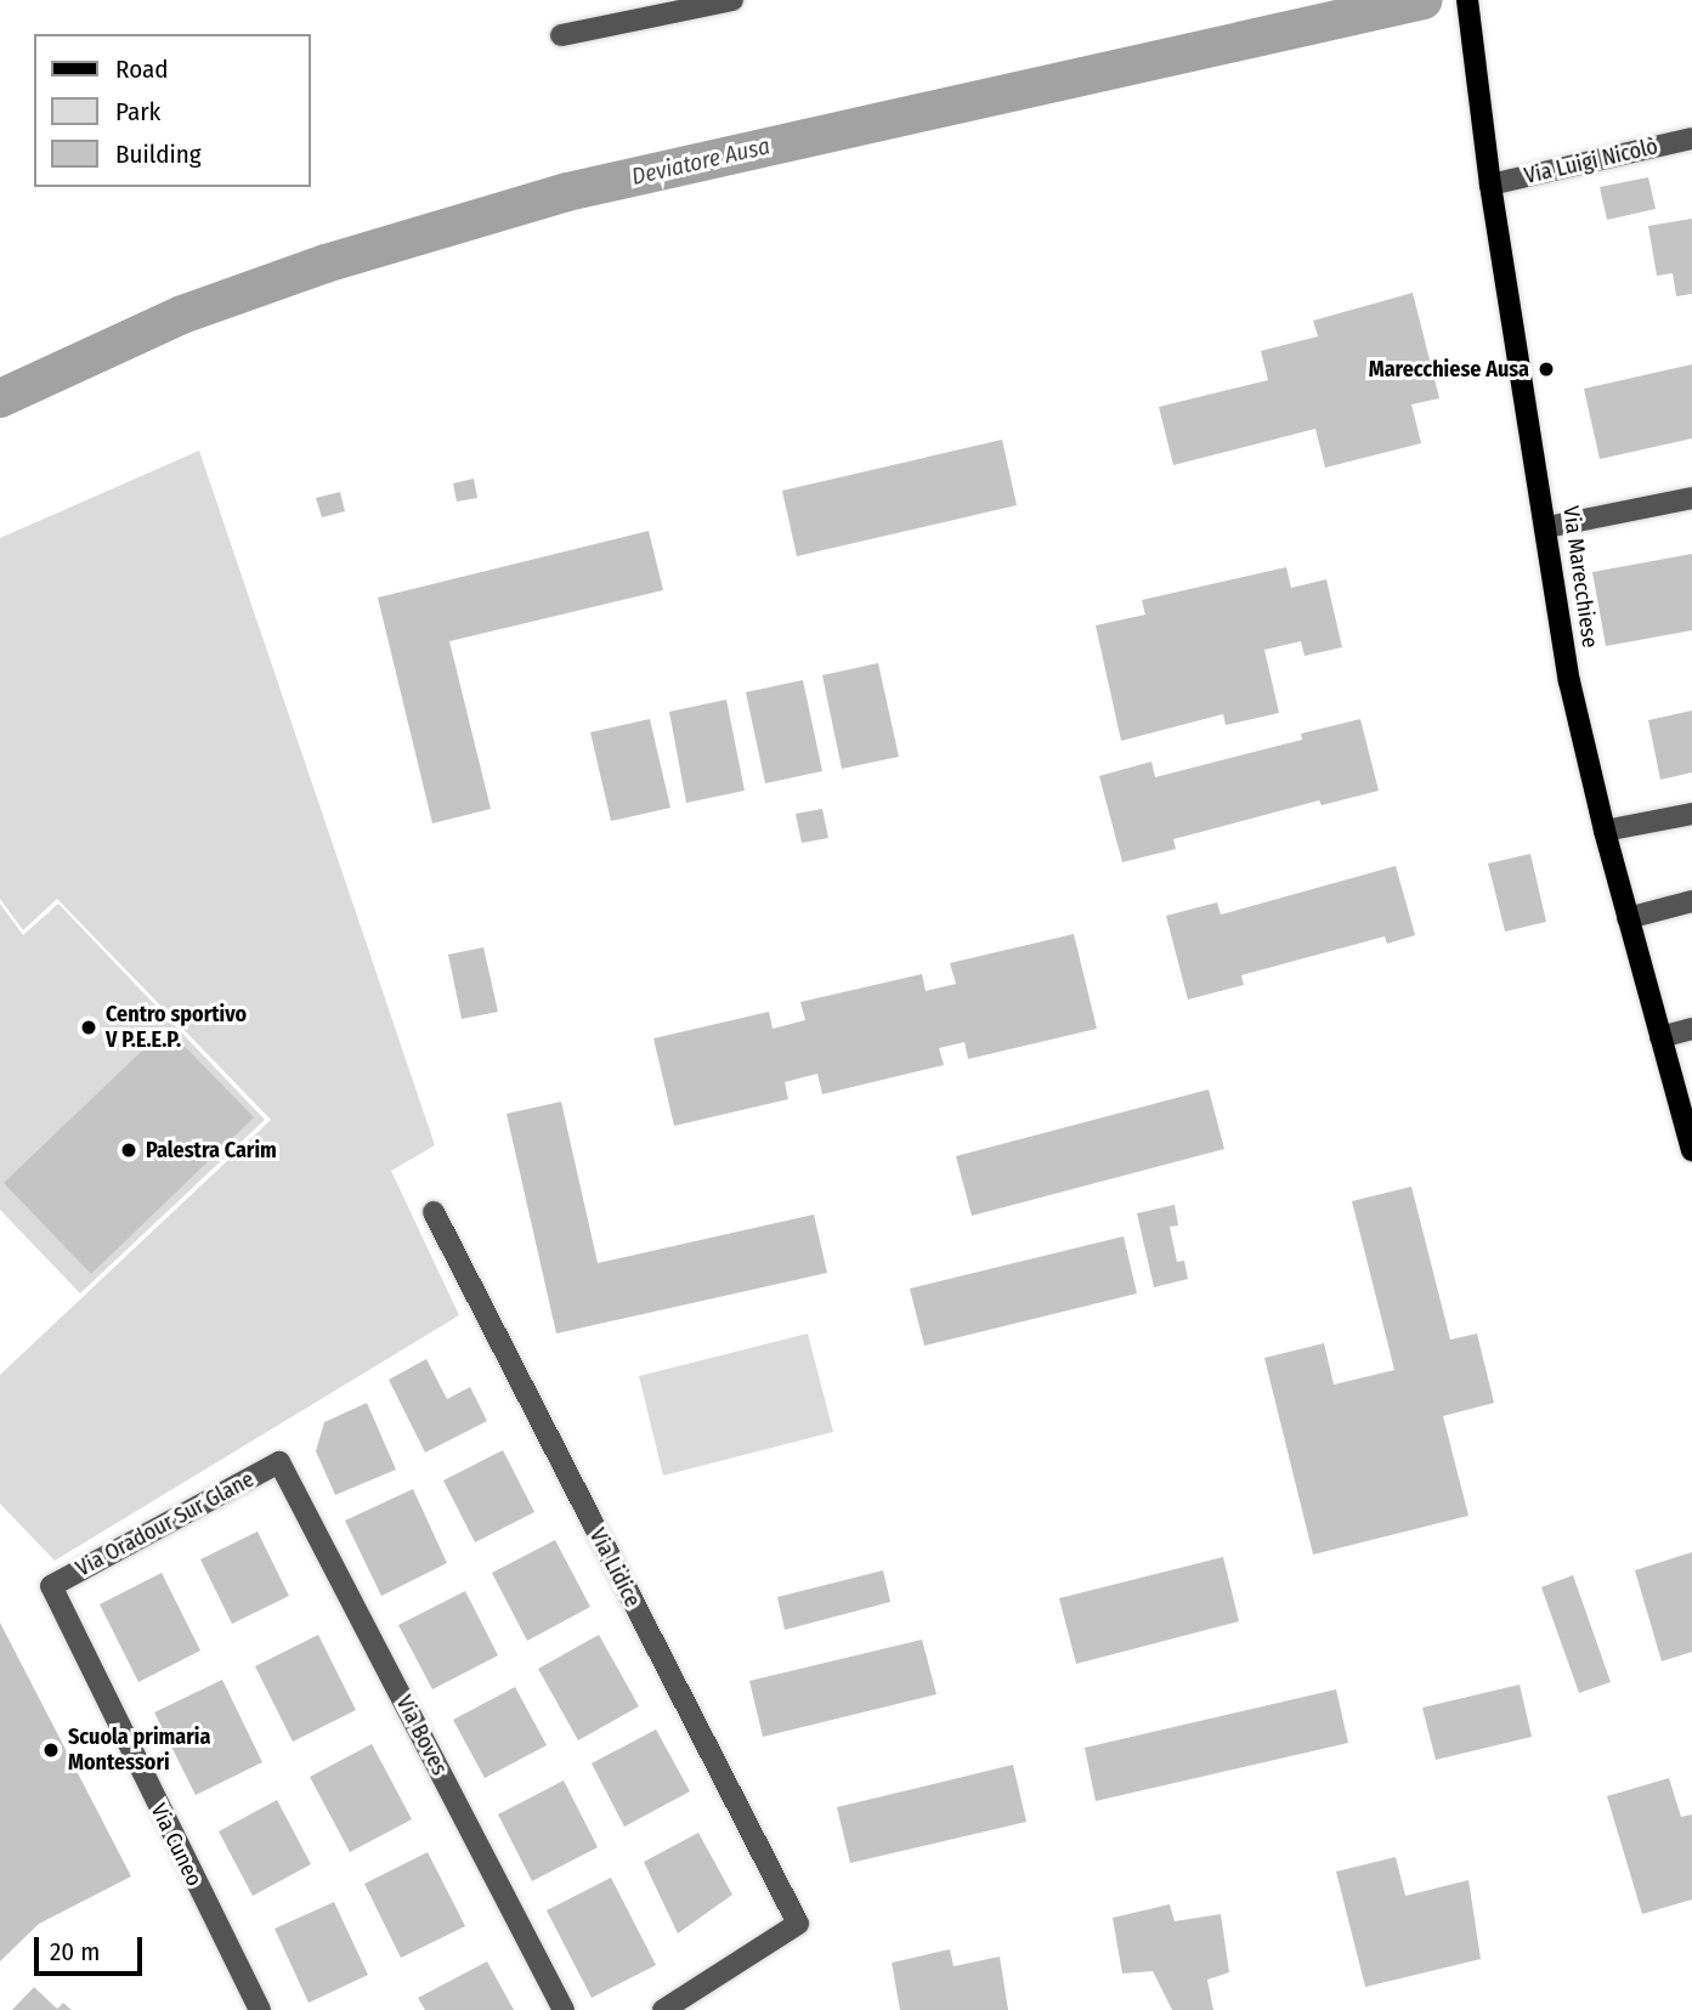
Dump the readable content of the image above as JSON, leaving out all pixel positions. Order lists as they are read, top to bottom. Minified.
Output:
{"streets":{"main road":["Via Marecchiese"],"street":["Via Luigi Nicolò","Via Oradour Sur Glane","Via Lidice","Via Boves","Via Cuneo"]},"crossings":[["Via Luigi Nicolò","Via Marecchiese"],["Via Oradour Sur Glane","Via Boves"],["Via Oradour Sur Glane","Via Cuneo"]],"water":["Deviatore Ausa"],"places":["Marecchiese Ausa","Centro sportivo V P.E.E.P.","Palestra Carim","Scuola primaria Montessori"],"legend":["Road","Park","Building"],"scale_bar":"20 m"}
